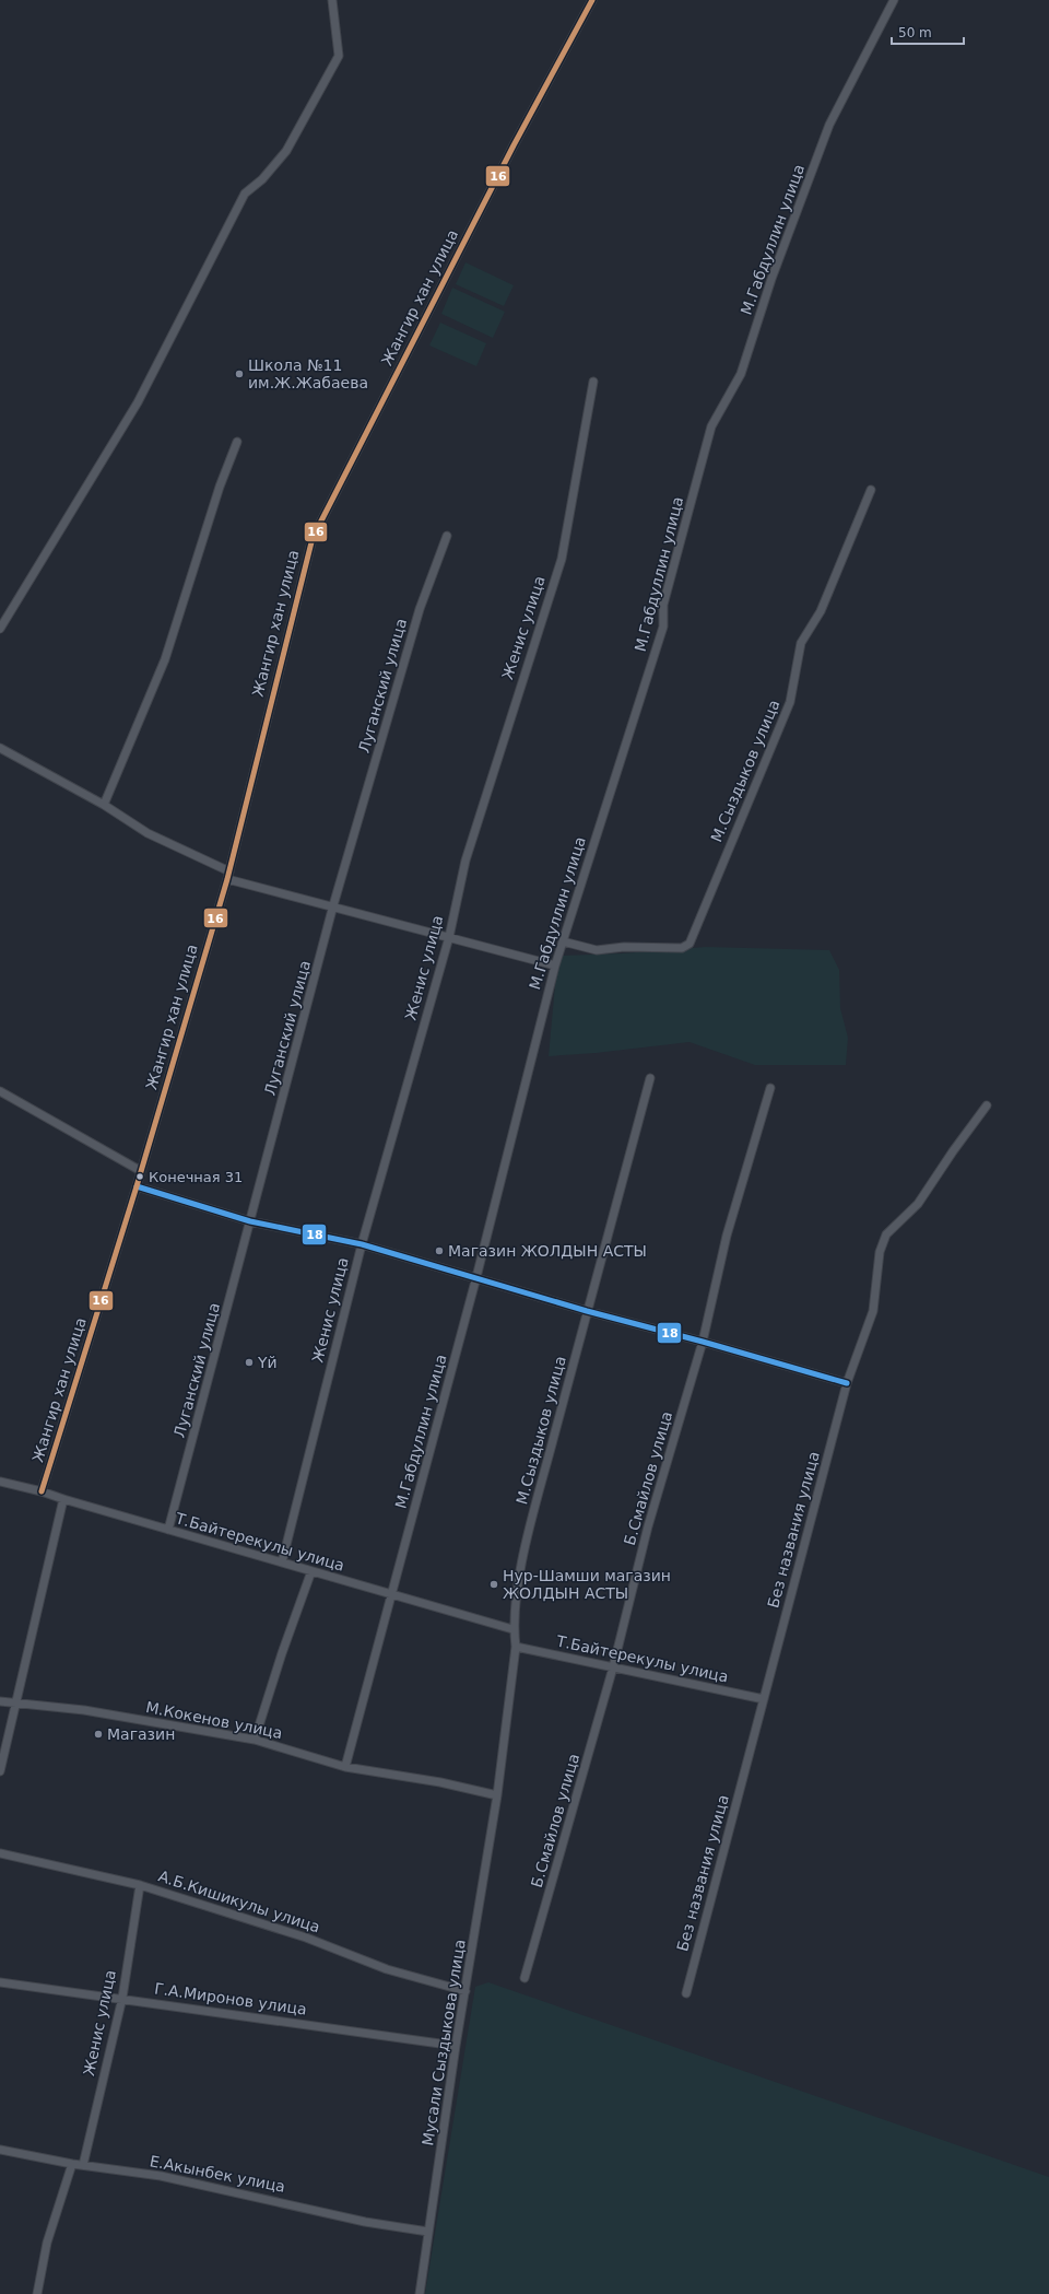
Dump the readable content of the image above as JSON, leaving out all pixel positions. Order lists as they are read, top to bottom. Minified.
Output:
{"streets":{"street":["М.Габдуллин улица","Жангир хан улица","Женис улица","Луганский улица","М.Сыздыков улица","Б.Смайлов улица","Без названия улица","Т.Байтерекулы улица","М.Кокенов улица","А.Б.Кишикулы улица","Г.А.Миронов улица","Мусали Сыздыкова улица","Е.Акынбек улица"]},"crossings":[["М.Габдуллин улица","М.Сыздыков улица"],["М.Габдуллин улица","Т.Байтерекулы улица"],["М.Габдуллин улица","М.Кокенов улица"],["Жангир хан улица","Т.Байтерекулы улица"],["Женис улица","Т.Байтерекулы улица"],["Женис улица","А.Б.Кишикулы улица"],["Женис улица","Г.А.Миронов улица"],["Женис улица","Е.Акынбек улица"],["Луганский улица","Т.Байтерекулы улица"],["М.Сыздыков улица","Т.Байтерекулы улица"],["М.Сыздыков улица","М.Кокенов улица"],["М.Сыздыков улица","Мусали Сыздыкова улица"],["Б.Смайлов улица","Т.Байтерекулы улица"],["Без названия улица","Т.Байтерекулы улица"],["М.Кокенов улица","Мусали Сыздыкова улица"],["А.Б.Кишикулы улица","Мусали Сыздыкова улица"],["Г.А.Миронов улица","Мусали Сыздыкова улица"],["Мусали Сыздыкова улица","Е.Акынбек улица"]],"places":["Школа №11 им.Ж.Жабаева","Конечная 31","Магазин ЖОЛДЫН АСТЫ","Үй","Нур-Шамши магазин ЖОЛДЫН АСТЫ","Магазин"],"lines":["transit line 16","transit line 18"],"scale_bar":"50 m"}
